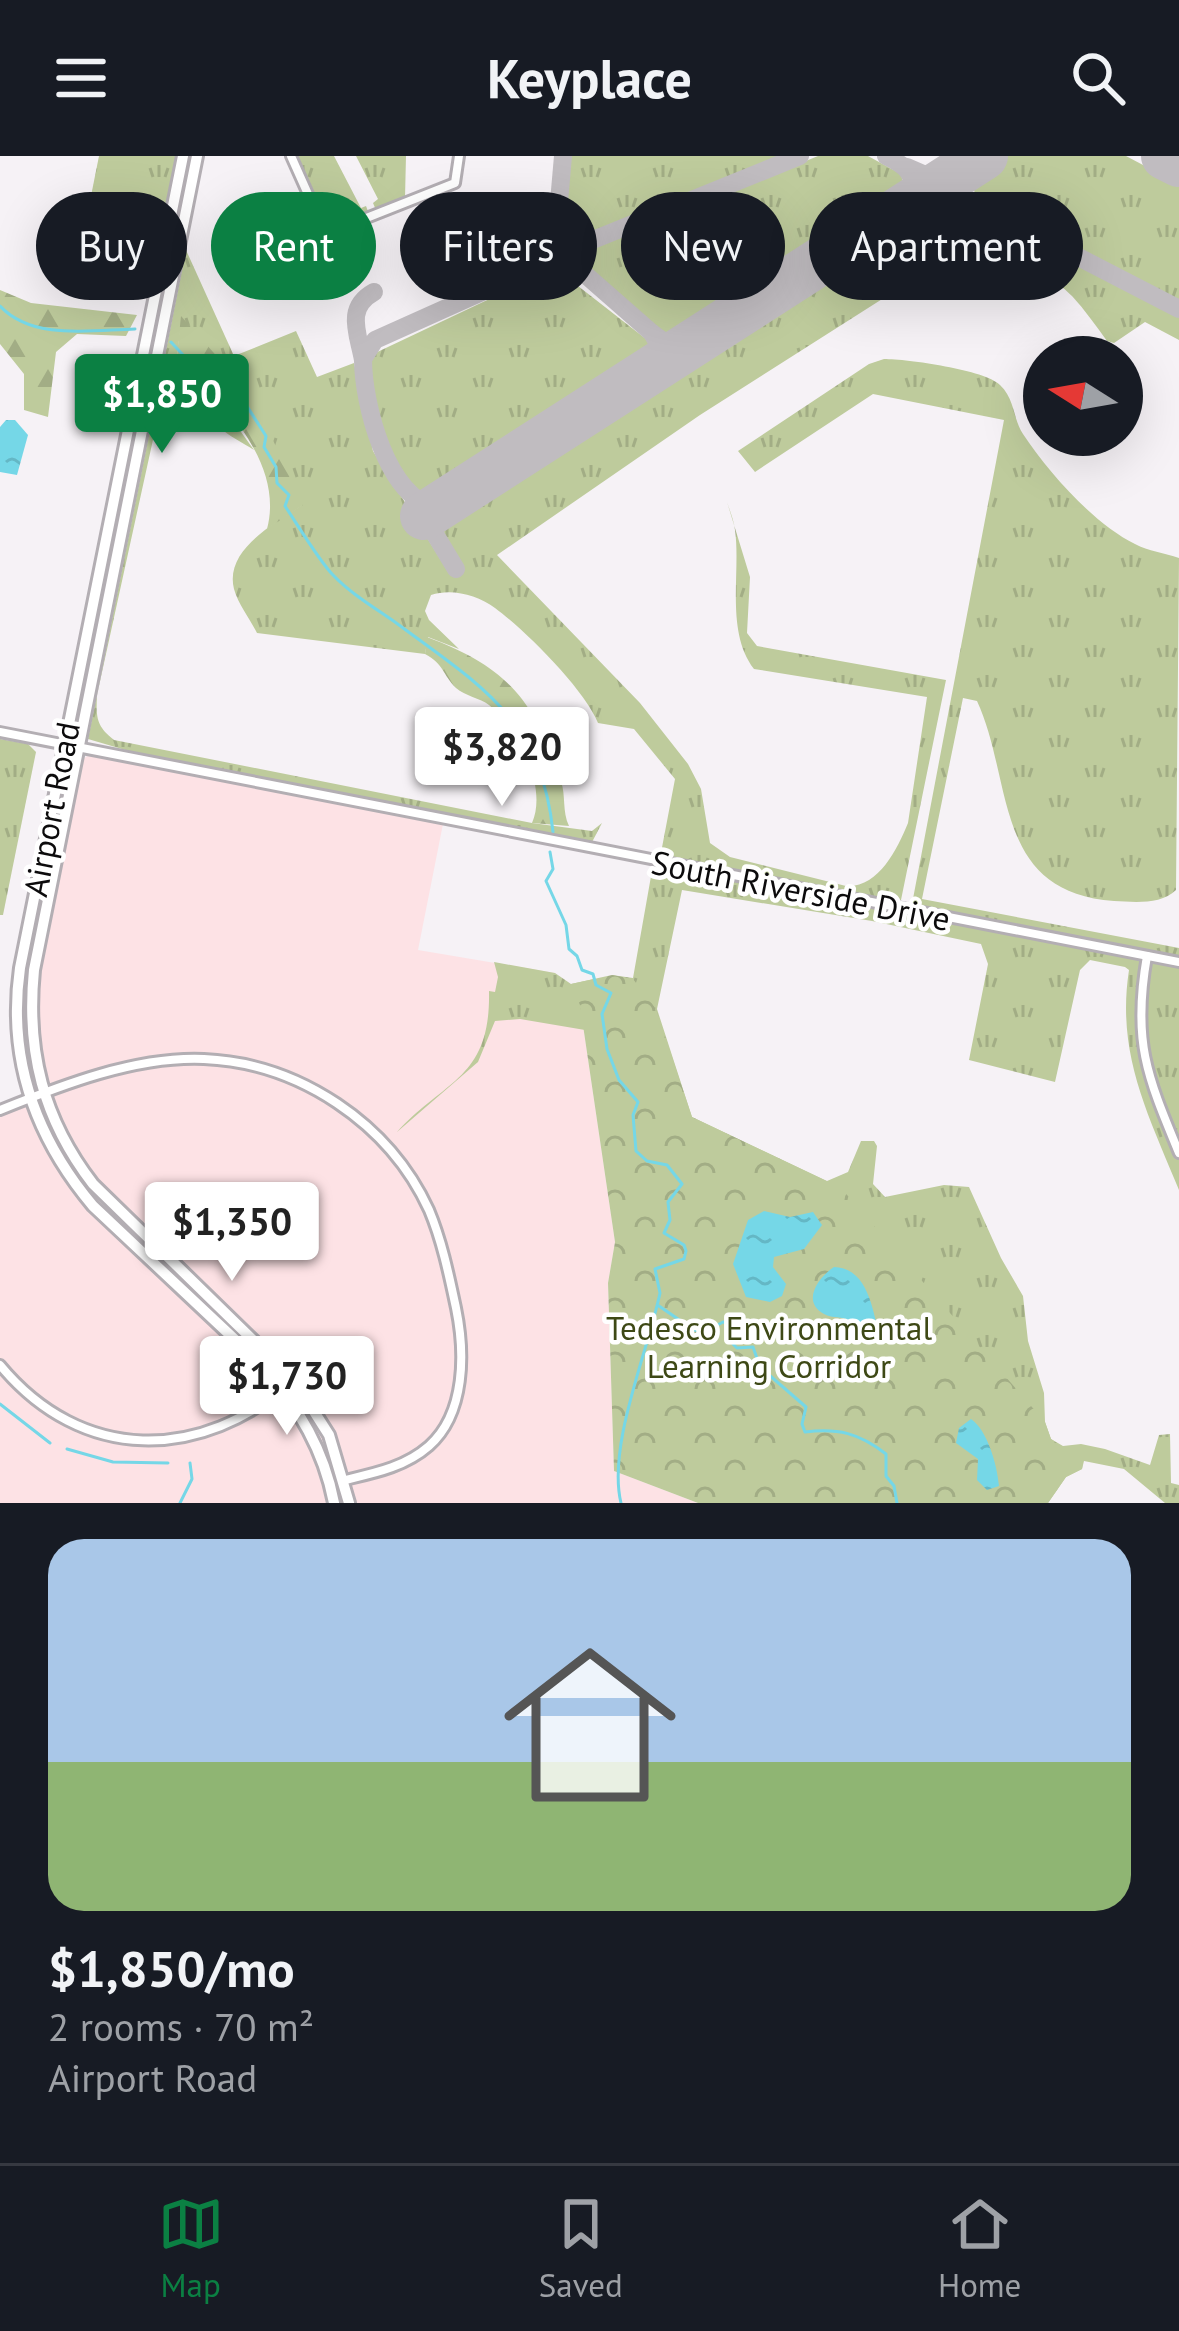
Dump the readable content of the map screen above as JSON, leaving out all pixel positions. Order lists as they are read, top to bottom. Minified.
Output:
{"streets":{"main road":["Airport Road"],"street":["South Riverside Drive"]},"crossings":[["Airport Road","South Riverside Drive"]],"parks":["Tedesco Environmental Learning Corridor"],"north":"left","page":{"header":"Keyplace","chip":["Buy","Rent","Filters","New","Apartment"],"price":["$1,850","$3,820","$1,350","$1,730"],"list":[{"name":"$1,850/mo","note":"2 rooms · 70 m² · Airport Road"}],"tabs":["Map","Saved","Home"]}}
